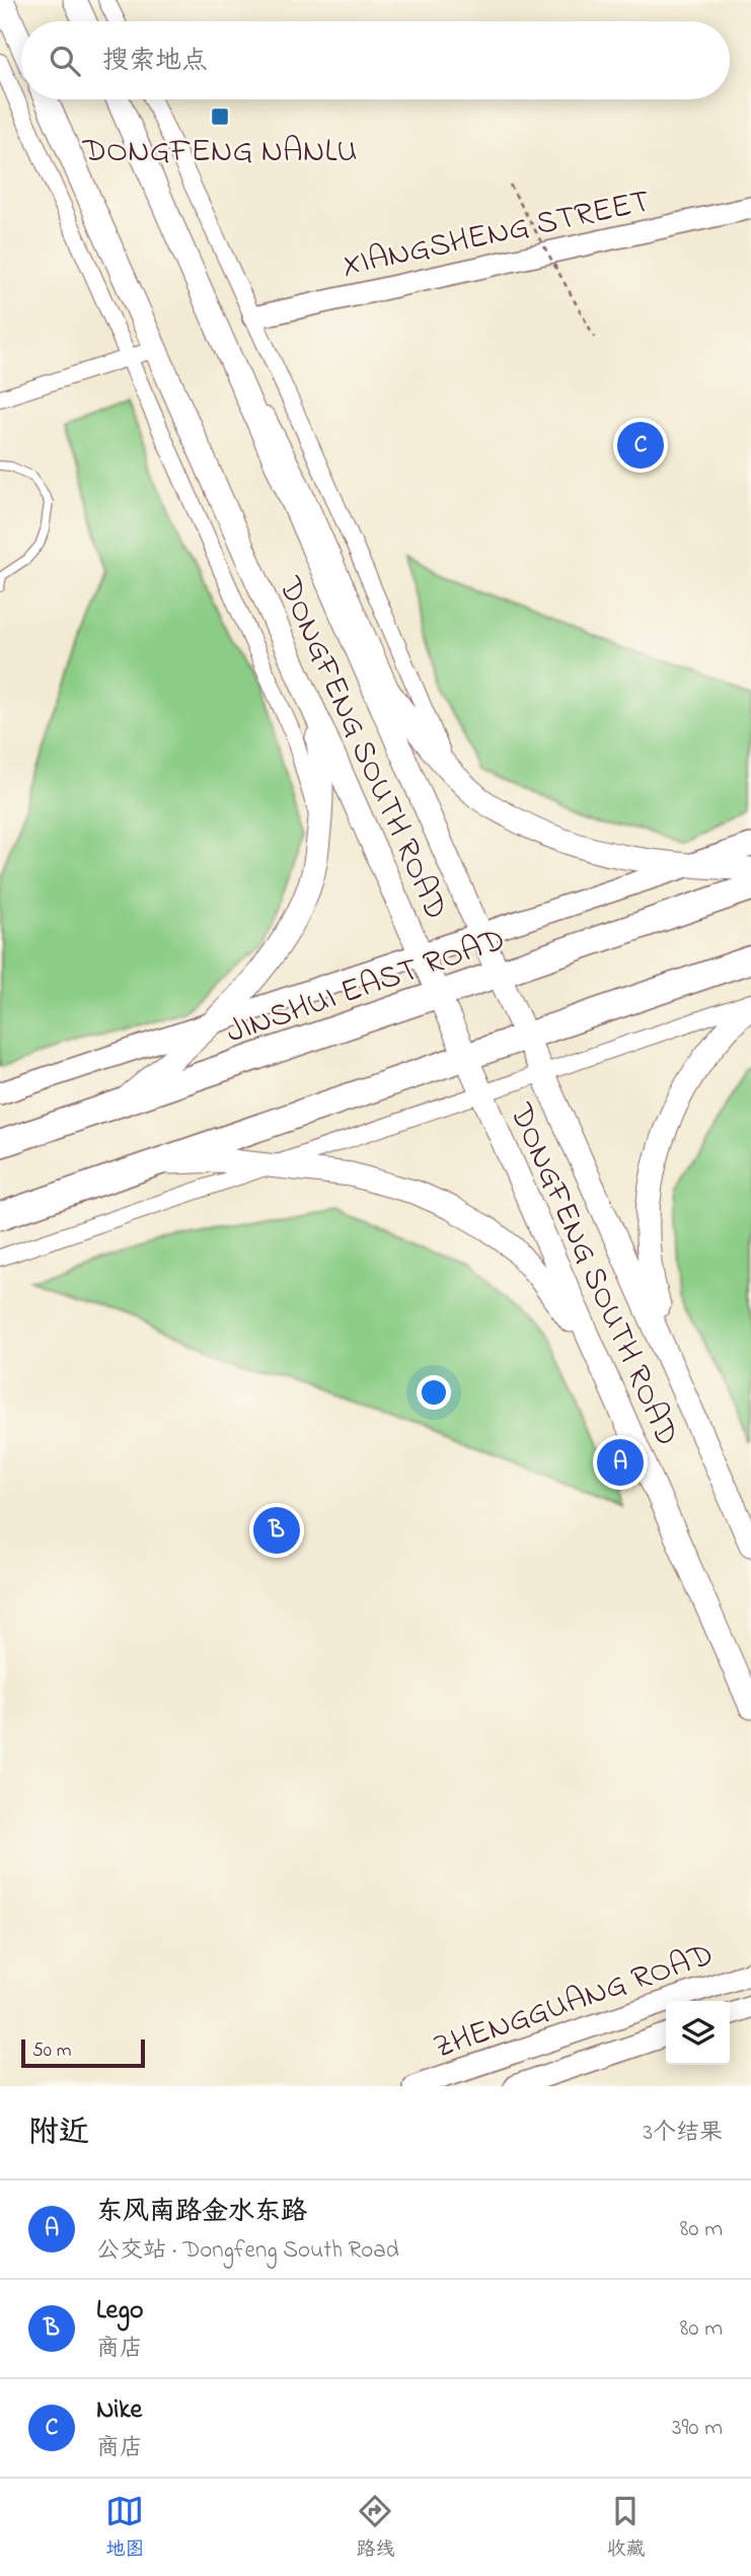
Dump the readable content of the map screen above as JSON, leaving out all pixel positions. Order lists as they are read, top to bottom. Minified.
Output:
{"streets":{"main road":["DONGFENG SOUTH ROAD","JINSHUI EAST ROAD"],"street":["XIANGSHENG STREET","ZHENGGUANG ROAD"]},"crossings":[["DONGFENG SOUTH ROAD","JINSHUI EAST ROAD"]],"places":{"transit":["DONGFENG NANLU"]},"scale_bar":"50 m","page":{"search":"搜索地点","pins":["C","A","B"],"scale":"50 m","heading":["附近","3个结果"],"list":[{"mark":"A","name":"东风南路金水东路","note":"公交站 · Dongfeng South Road","value":"80 m"},{"mark":"B","name":"Lego","note":"商店","value":"80 m"},{"mark":"C","name":"Nike","note":"商店","value":"390 m"}],"nav":["地图","路线","收藏"]}}
